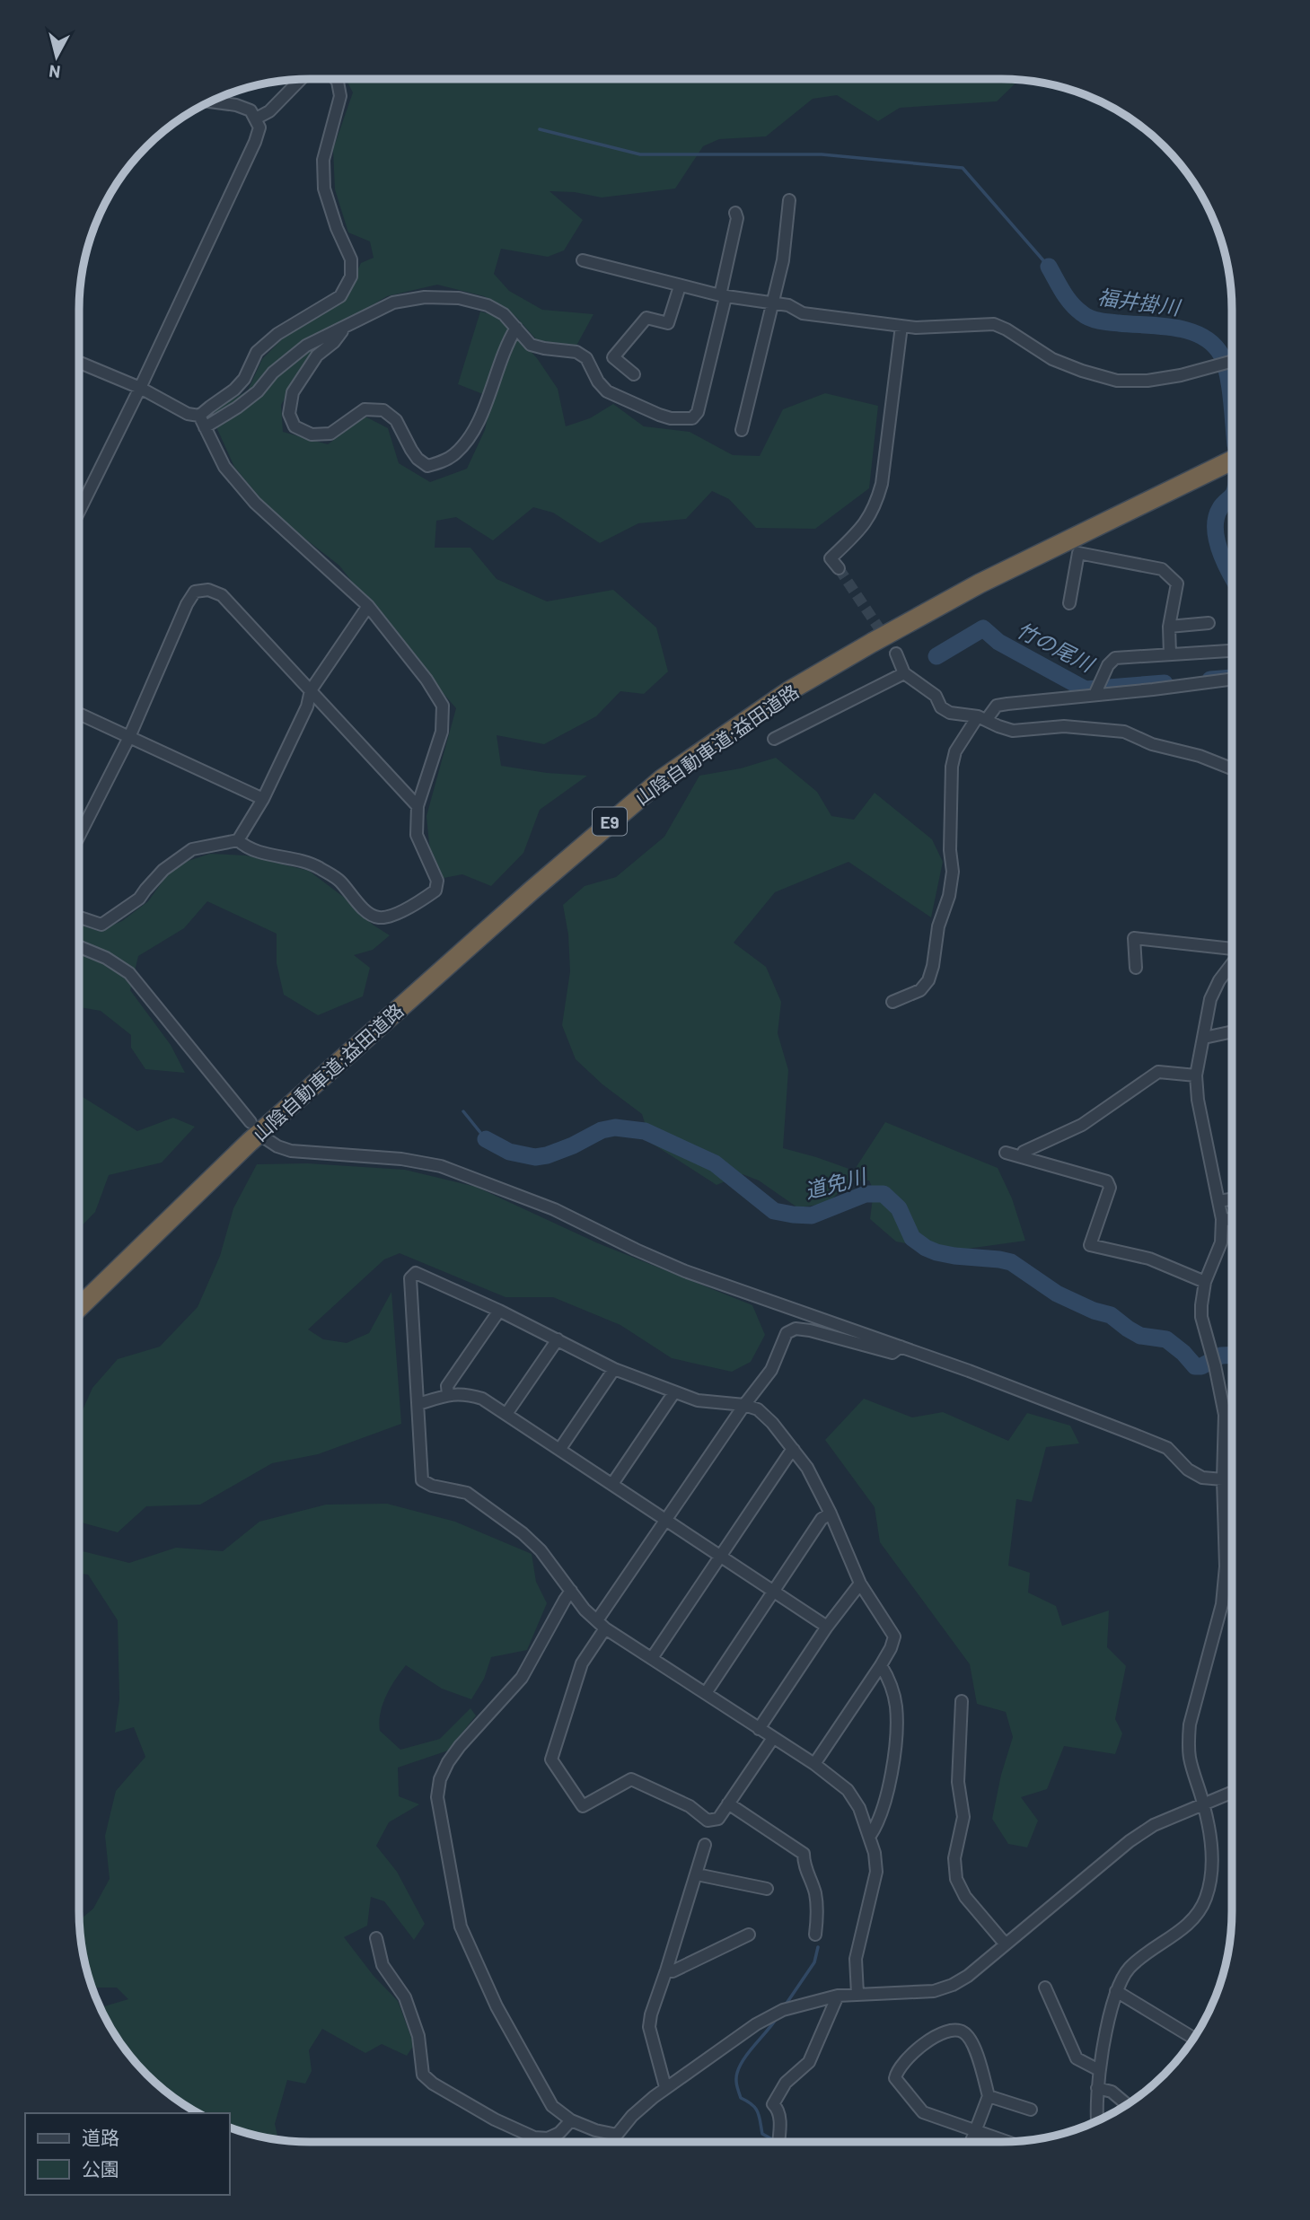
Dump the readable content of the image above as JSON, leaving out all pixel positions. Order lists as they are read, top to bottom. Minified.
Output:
{"streets":{"highway":["山陰自動車道;益田道路","E9"]},"water":["福井掛川","竹の尾川","道免川"],"legend":["道路","公園"],"north":"bottom"}
